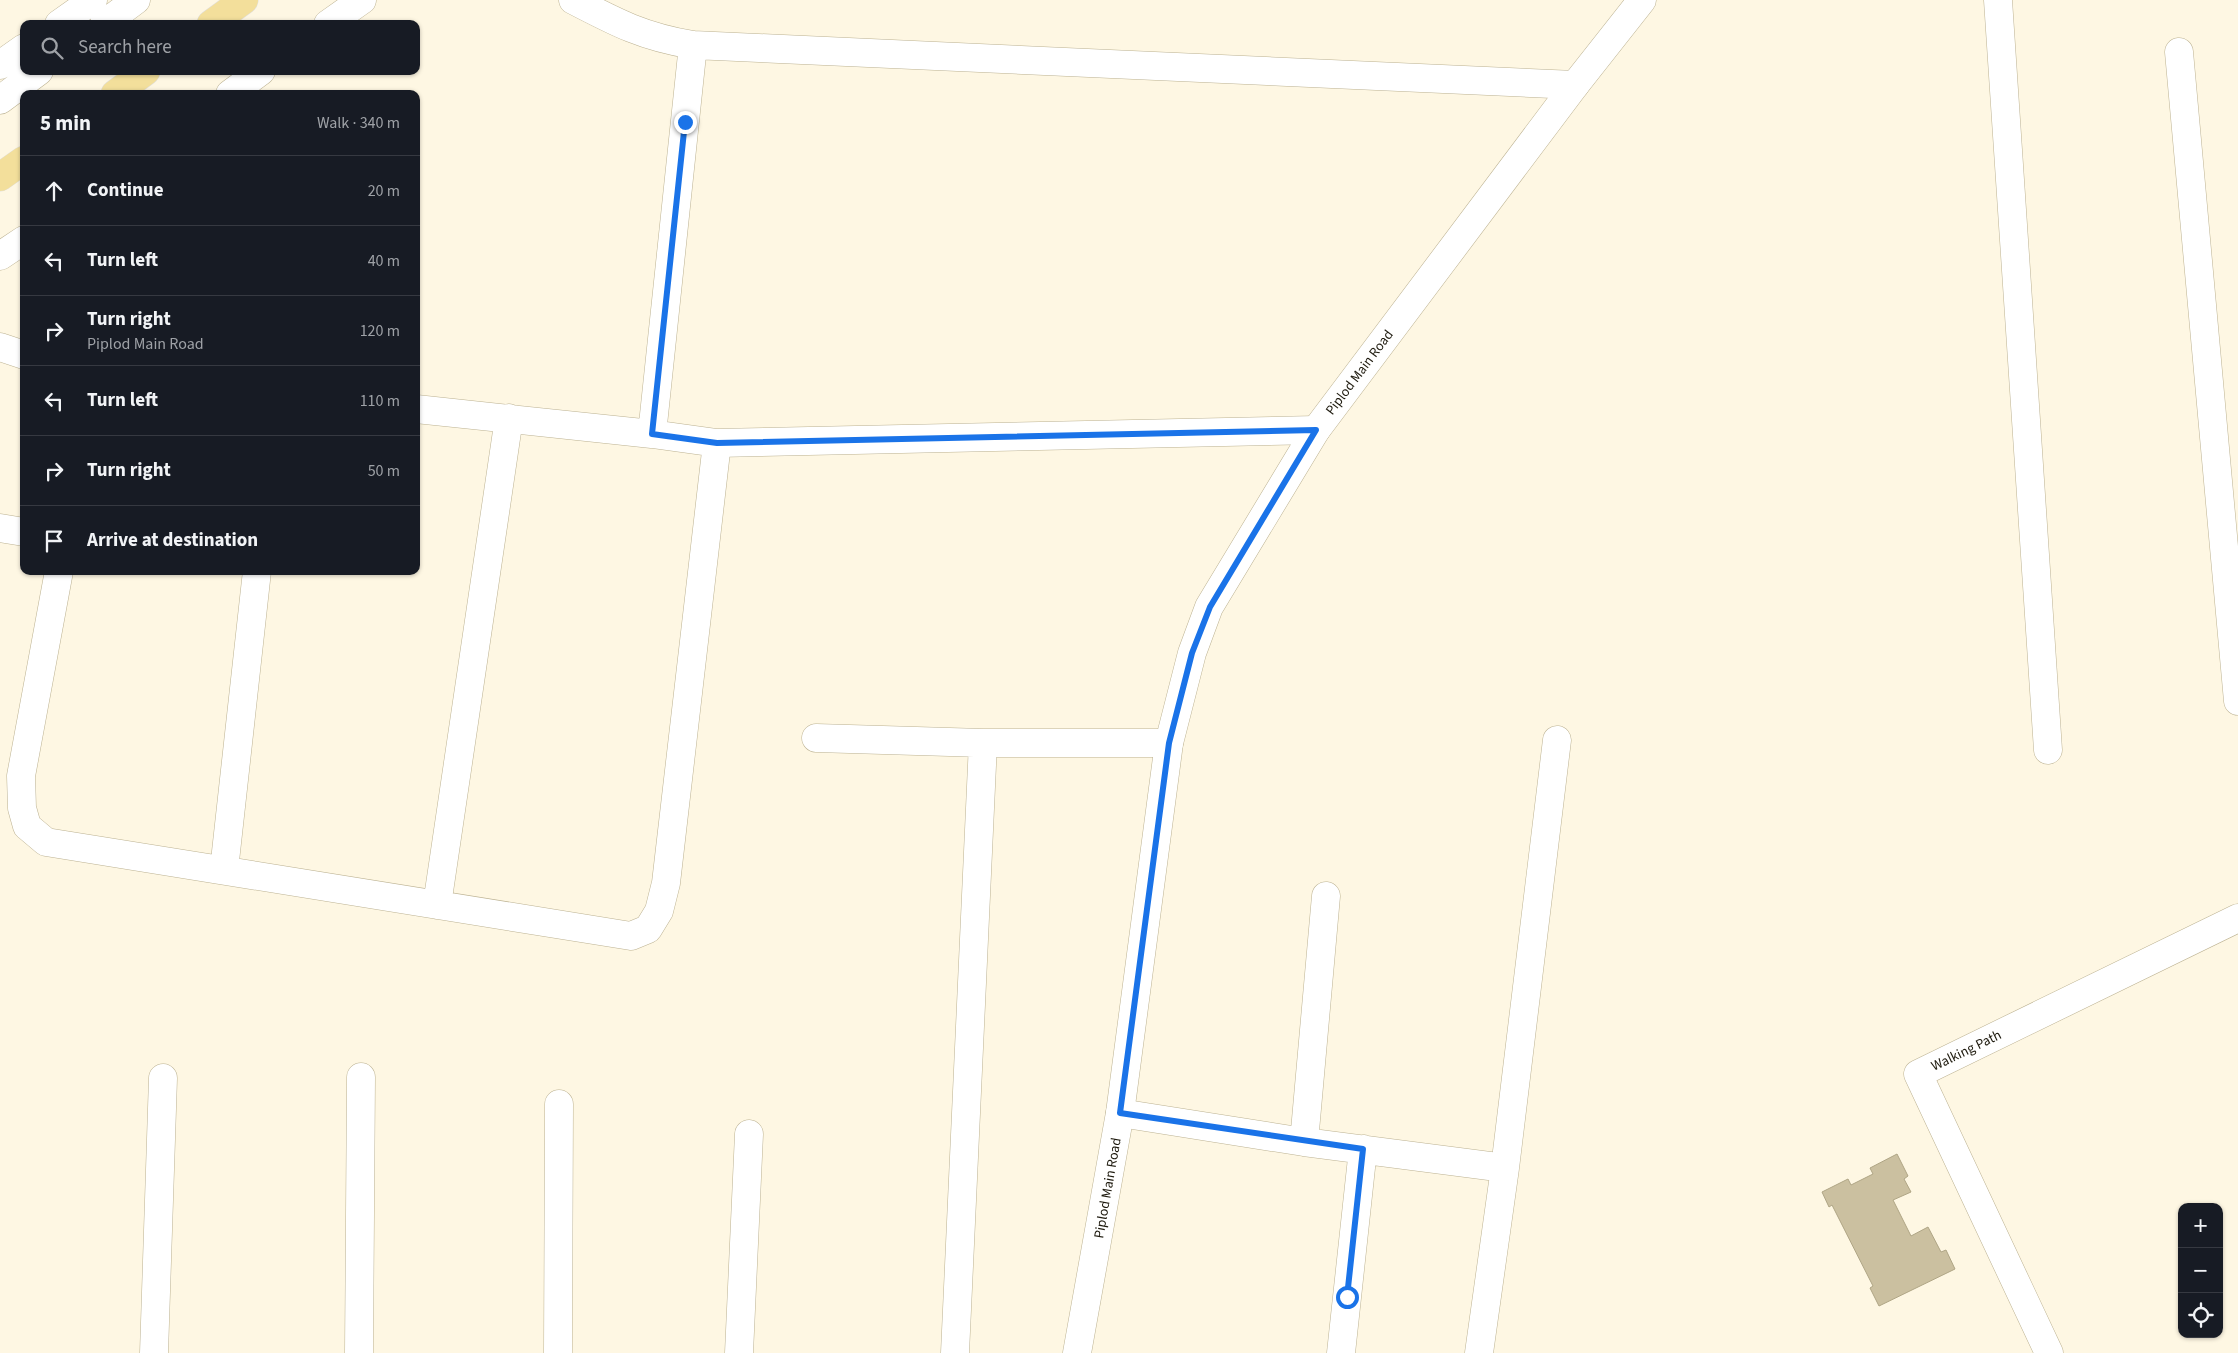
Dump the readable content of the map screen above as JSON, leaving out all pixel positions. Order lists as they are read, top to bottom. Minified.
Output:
{"streets":{"street":["Piplod Main Road","Walking Path"]},"page":{"search":"Search here","heading":["5 min","Walk · 340 m"],"list":[["Continue","20 m"],["Turn left","40 m"],["Turn right","Piplod Main Road","120 m"],["Turn left","110 m"],["Turn right","50 m"],"Arrive at destination"],"map_buttons":["+","−"]}}
